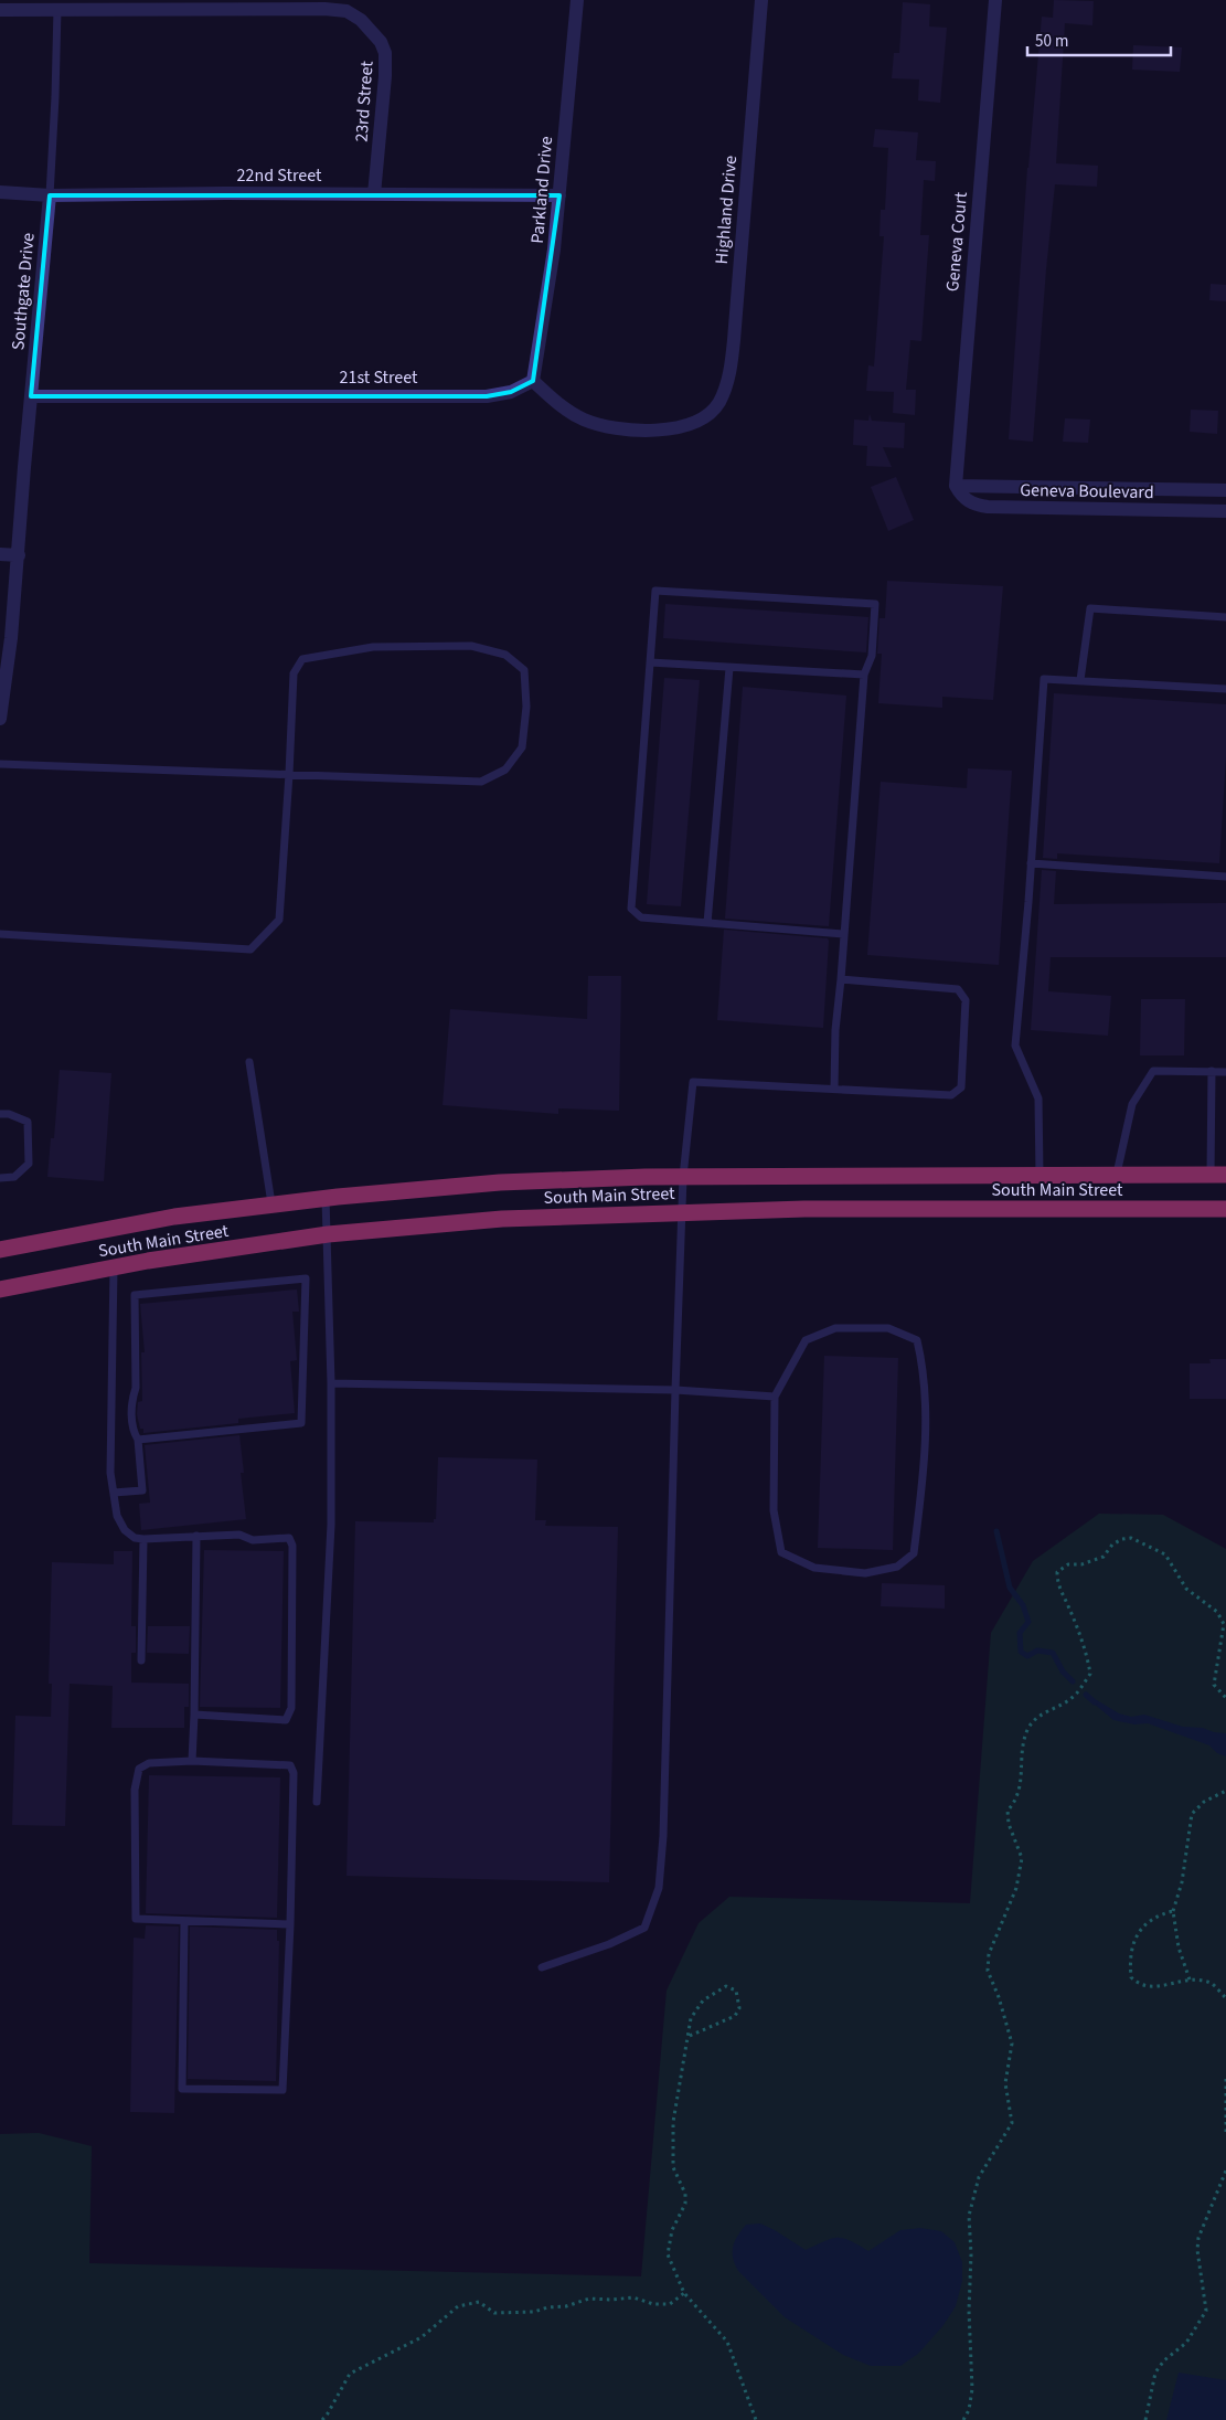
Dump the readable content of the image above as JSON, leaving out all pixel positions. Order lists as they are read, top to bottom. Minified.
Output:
{"streets":{"highway":["South Main Street"],"street":["23rd Street","22nd Street","Parkland Drive","Highland Drive","Geneva Court","Southgate Drive","21st Street","Geneva Boulevard"]},"crossings":[["23rd Street","22nd Street"],["22nd Street","Parkland Drive"],["22nd Street","Southgate Drive"],["Parkland Drive","Highland Drive"],["Parkland Drive","21st Street"],["Highland Drive","21st Street"],["Geneva Court","Geneva Boulevard"],["Southgate Drive","21st Street"]],"scale_bar":"50 m"}
